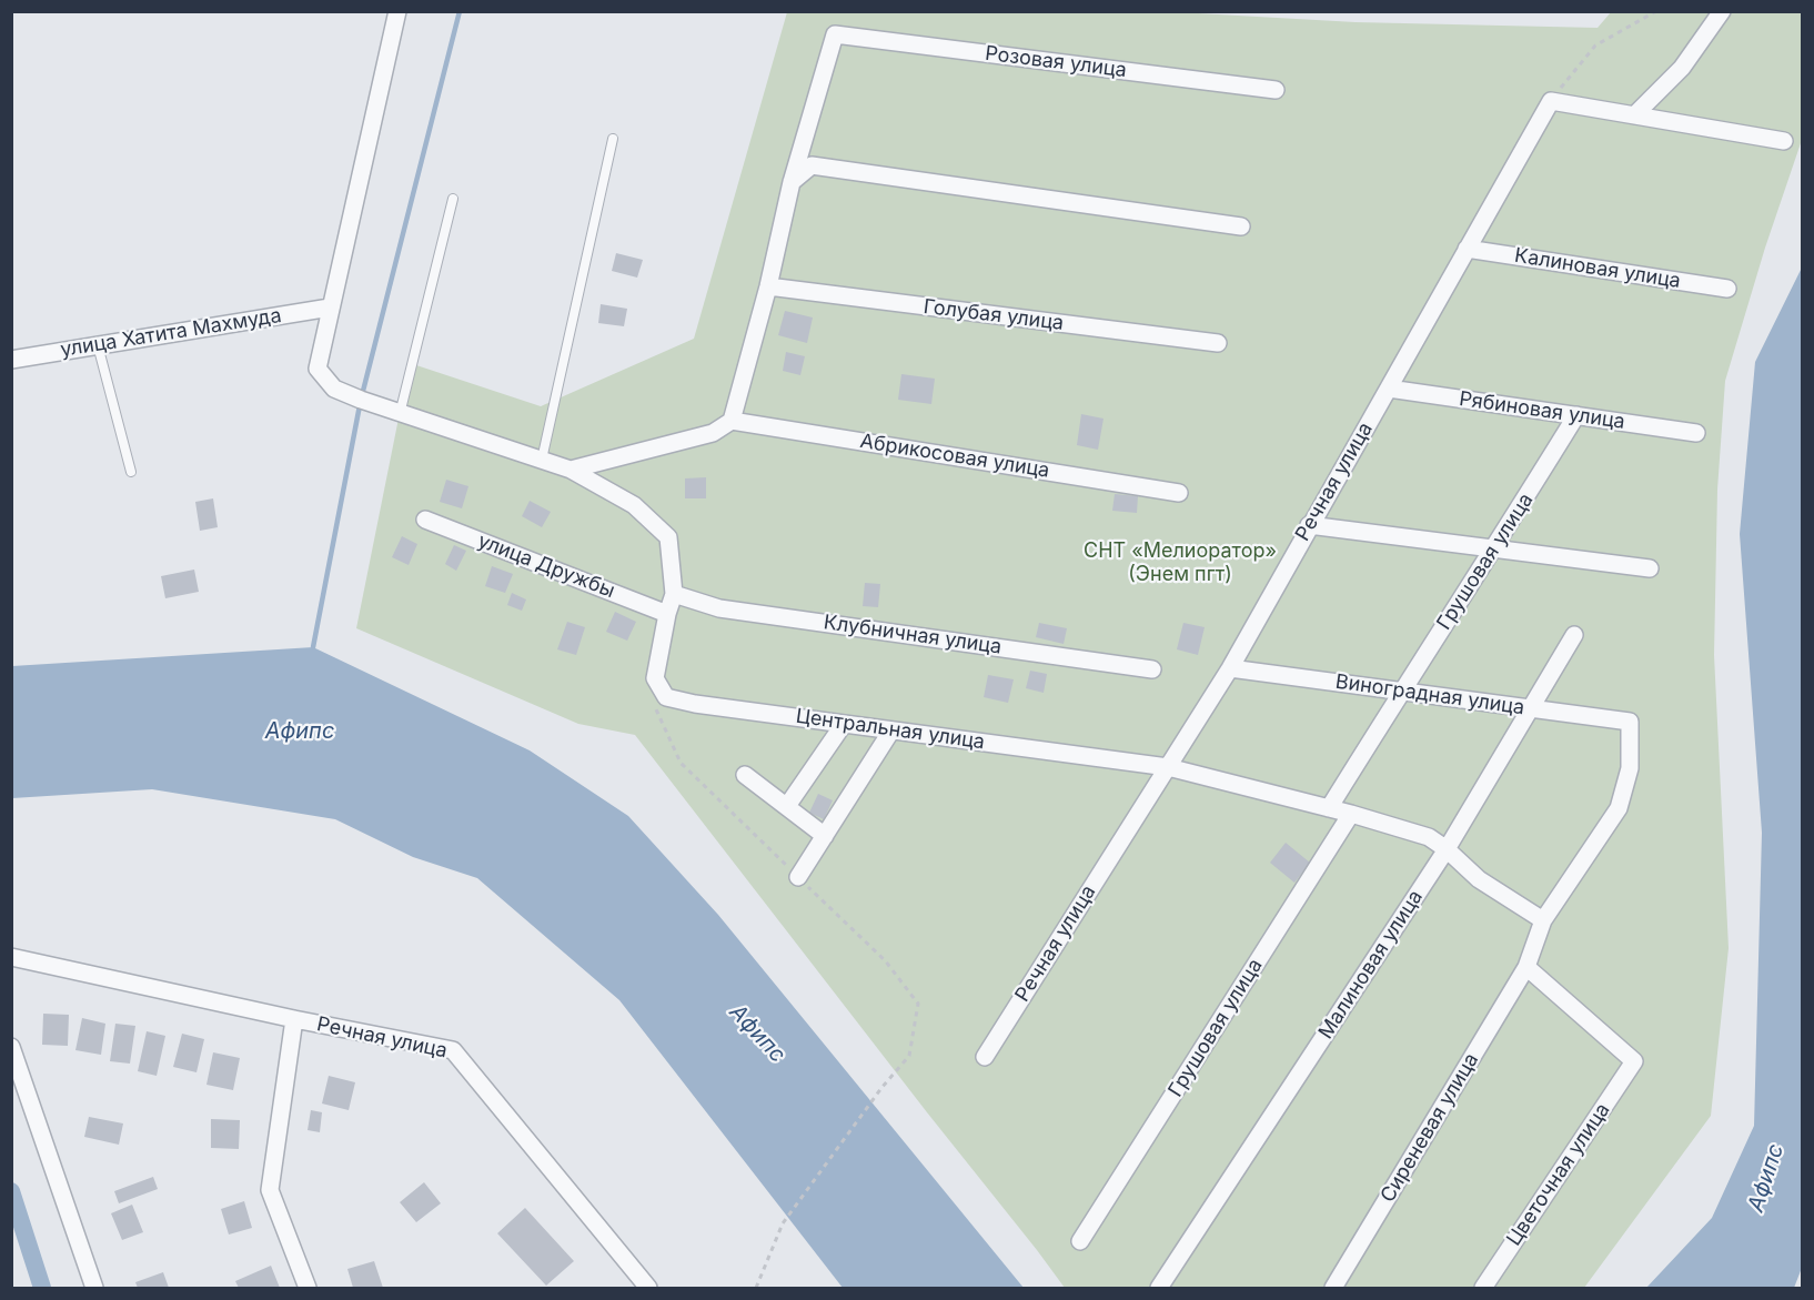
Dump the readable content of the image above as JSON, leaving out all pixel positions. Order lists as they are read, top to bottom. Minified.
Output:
{"streets":{"street":["Розовая улица","Калиновая улица","Голубая улица","улица Хатита Махмуда","Рябиновая улица","Абрикосовая улица","Речная улица","Грушовая улица","улица Дружбы","Клубничная улица","Виноградная улица","Центральная улица","Малиновая улица","Сиреневая улица","Цветочная улица"]},"crossings":[["Калиновая улица","Речная улица"],["улица Хатита Махмуда","Центральная улица"],["Рябиновая улица","Речная улица"],["Рябиновая улица","Грушовая улица"],["Речная улица","Виноградная улица"],["Речная улица","Центральная улица"],["Грушовая улица","Виноградная улица"],["Грушовая улица","Центральная улица"],["улица Дружбы","Центральная улица"],["Клубничная улица","Центральная улица"],["Виноградная улица","Центральная улица"],["Виноградная улица","Малиновая улица"],["Центральная улица","Малиновая улица"],["Сиреневая улица","Цветочная улица"]],"water":["Афипс"],"parks":["СНТ «Мелиоратор» (Энем пгт)"]}
